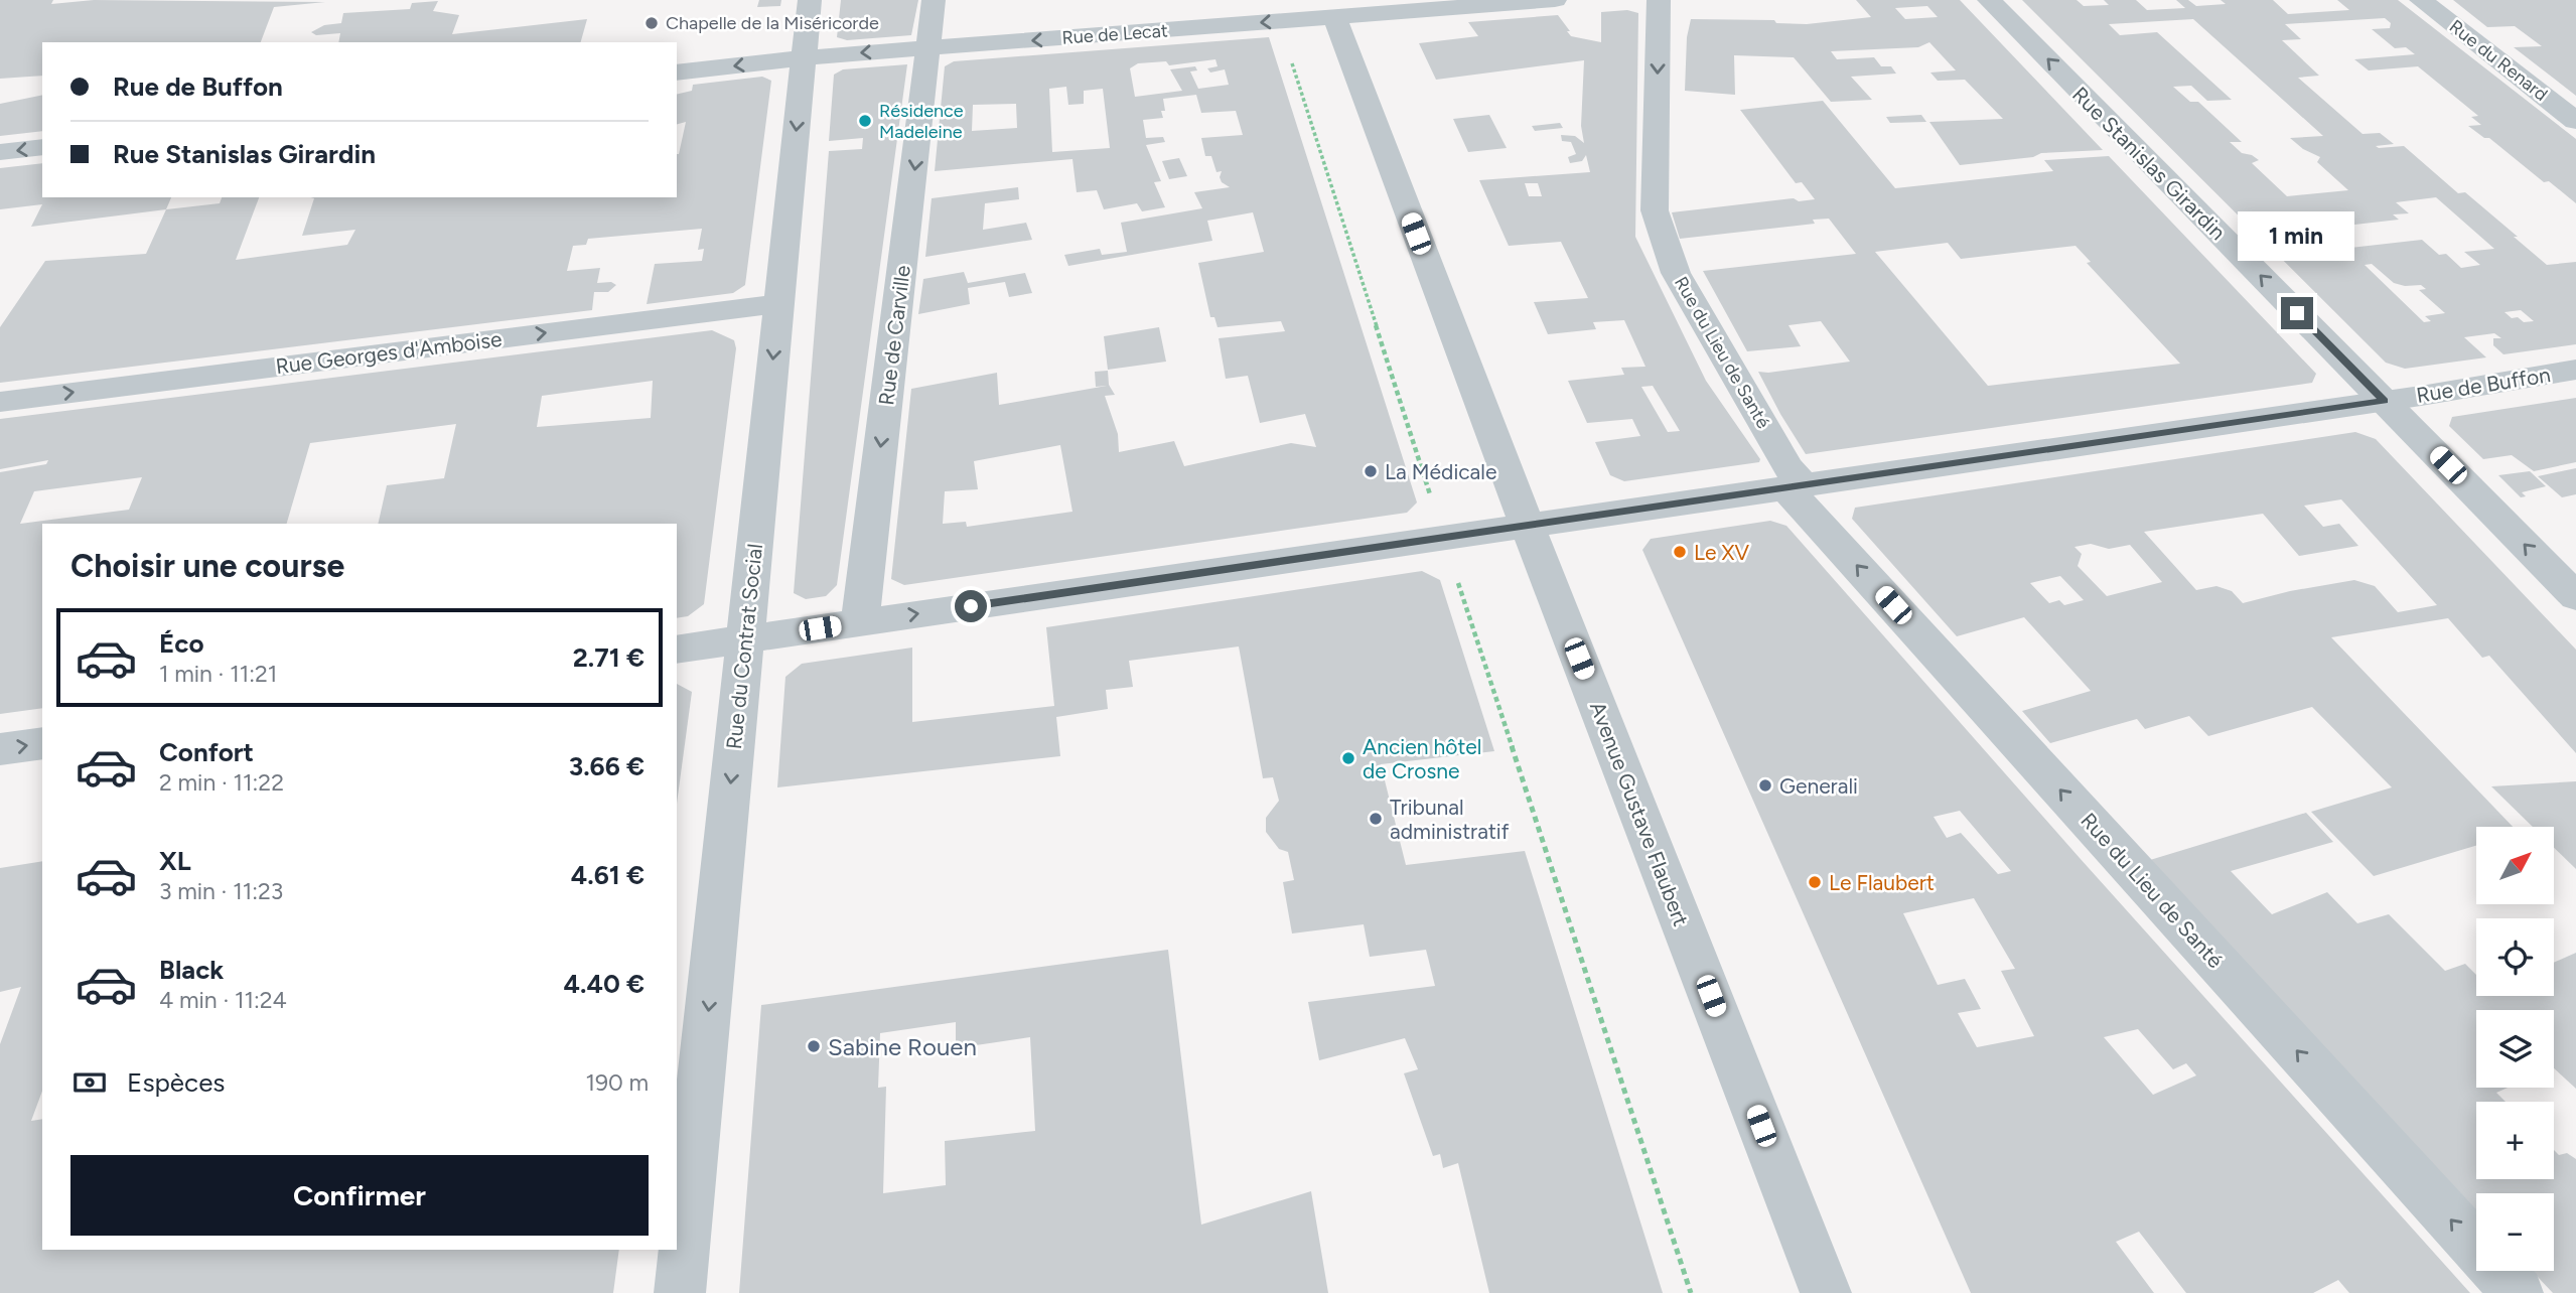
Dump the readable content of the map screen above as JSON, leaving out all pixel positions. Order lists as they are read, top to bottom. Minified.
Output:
{"streets":{"street":["Rue de Lecat","Rue du Renard","Rue Stanislas Girardin","Rue de Carville","Rue Georges d'Amboise","Rue du Lieu de Santé","Rue de Buffon","Rue du Contrat Social","Avenue Gustave Flaubert"]},"crossings":[["Rue de Lecat","Rue de Carville"],["Rue de Lecat","Rue du Contrat Social"],["Rue de Lecat","Avenue Gustave Flaubert"],["Rue Stanislas Girardin","Rue de Buffon"],["Rue de Carville","Rue de Buffon"],["Rue Georges d'Amboise","Rue du Contrat Social"],["Rue du Lieu de Santé","Rue de Buffon"],["Rue de Buffon","Rue du Contrat Social"],["Rue de Buffon","Avenue Gustave Flaubert"]],"one_way":["Rue de Lecat","Rue Stanislas Girardin","Rue de Carville","Rue Georges d'Amboise","Rue du Contrat Social"],"places":["Chapelle de la Miséricorde","Résidence Madeleine","La Médicale","Le XV","Ancien hôtel de Crosne","Generali","Tribunal administratif","Le Flaubert","Sabine Rouen"],"north":"top right","page":{"banner":["Rue de Buffon","Rue Stanislas Girardin"],"bubble":"1 min","heading":"Choisir une course","list":[{"name":"Éco","note":"1 min · 11:21","value":"2.71 €"},{"name":"Confort","note":"2 min · 11:22","value":"3.66 €"},{"name":"XL","note":"3 min · 11:23","value":"4.61 €"},{"name":"Black","note":"4 min · 11:24","value":"4.40 €"}],"map_buttons":["+","−"],"pay":["Espèces","190 m"],"buttons":"Confirmer"}}
